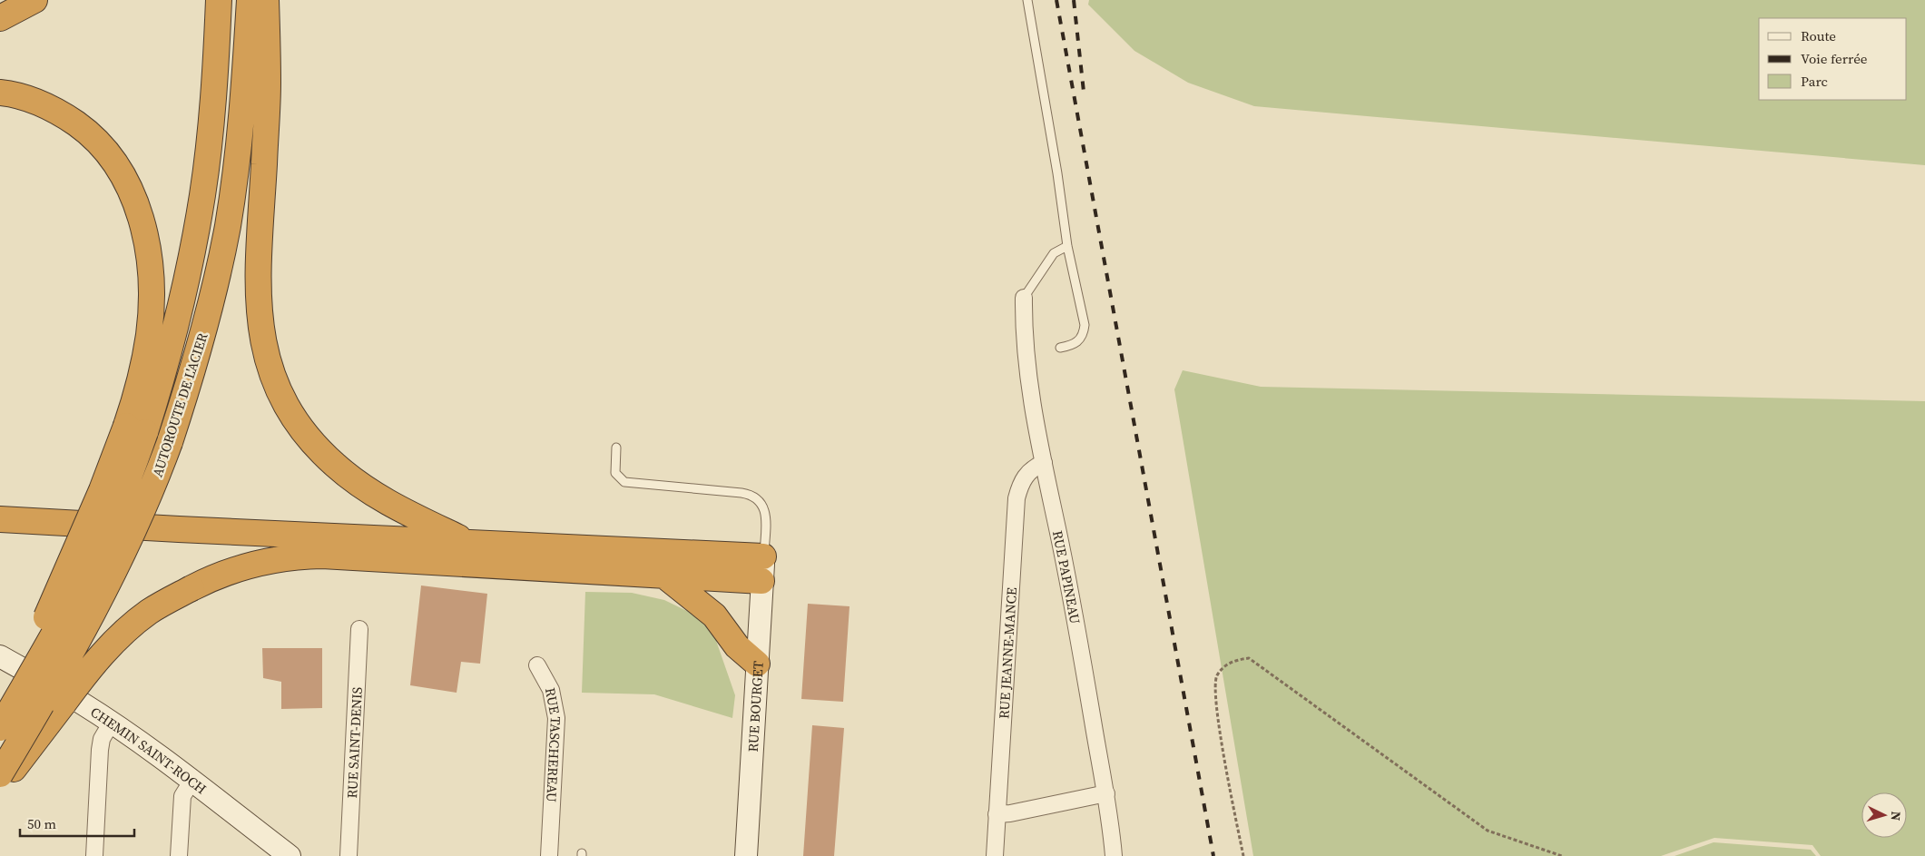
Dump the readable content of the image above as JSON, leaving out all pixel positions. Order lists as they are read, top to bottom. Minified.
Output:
{"streets":{"highway":["AUTOROUTE DE L'ACIER"],"main road":["RUE BOURGET","CHEMIN SAINT-ROCH"],"street":["RUE PAPINEAU","RUE JEANNE-MANCE","RUE SAINT-DENIS","RUE TASCHEREAU"]},"crossings":[["RUE PAPINEAU","RUE JEANNE-MANCE"]],"legend":["Route","Voie ferrée","Parc"],"scale_bar":"50 m","north":"right"}
